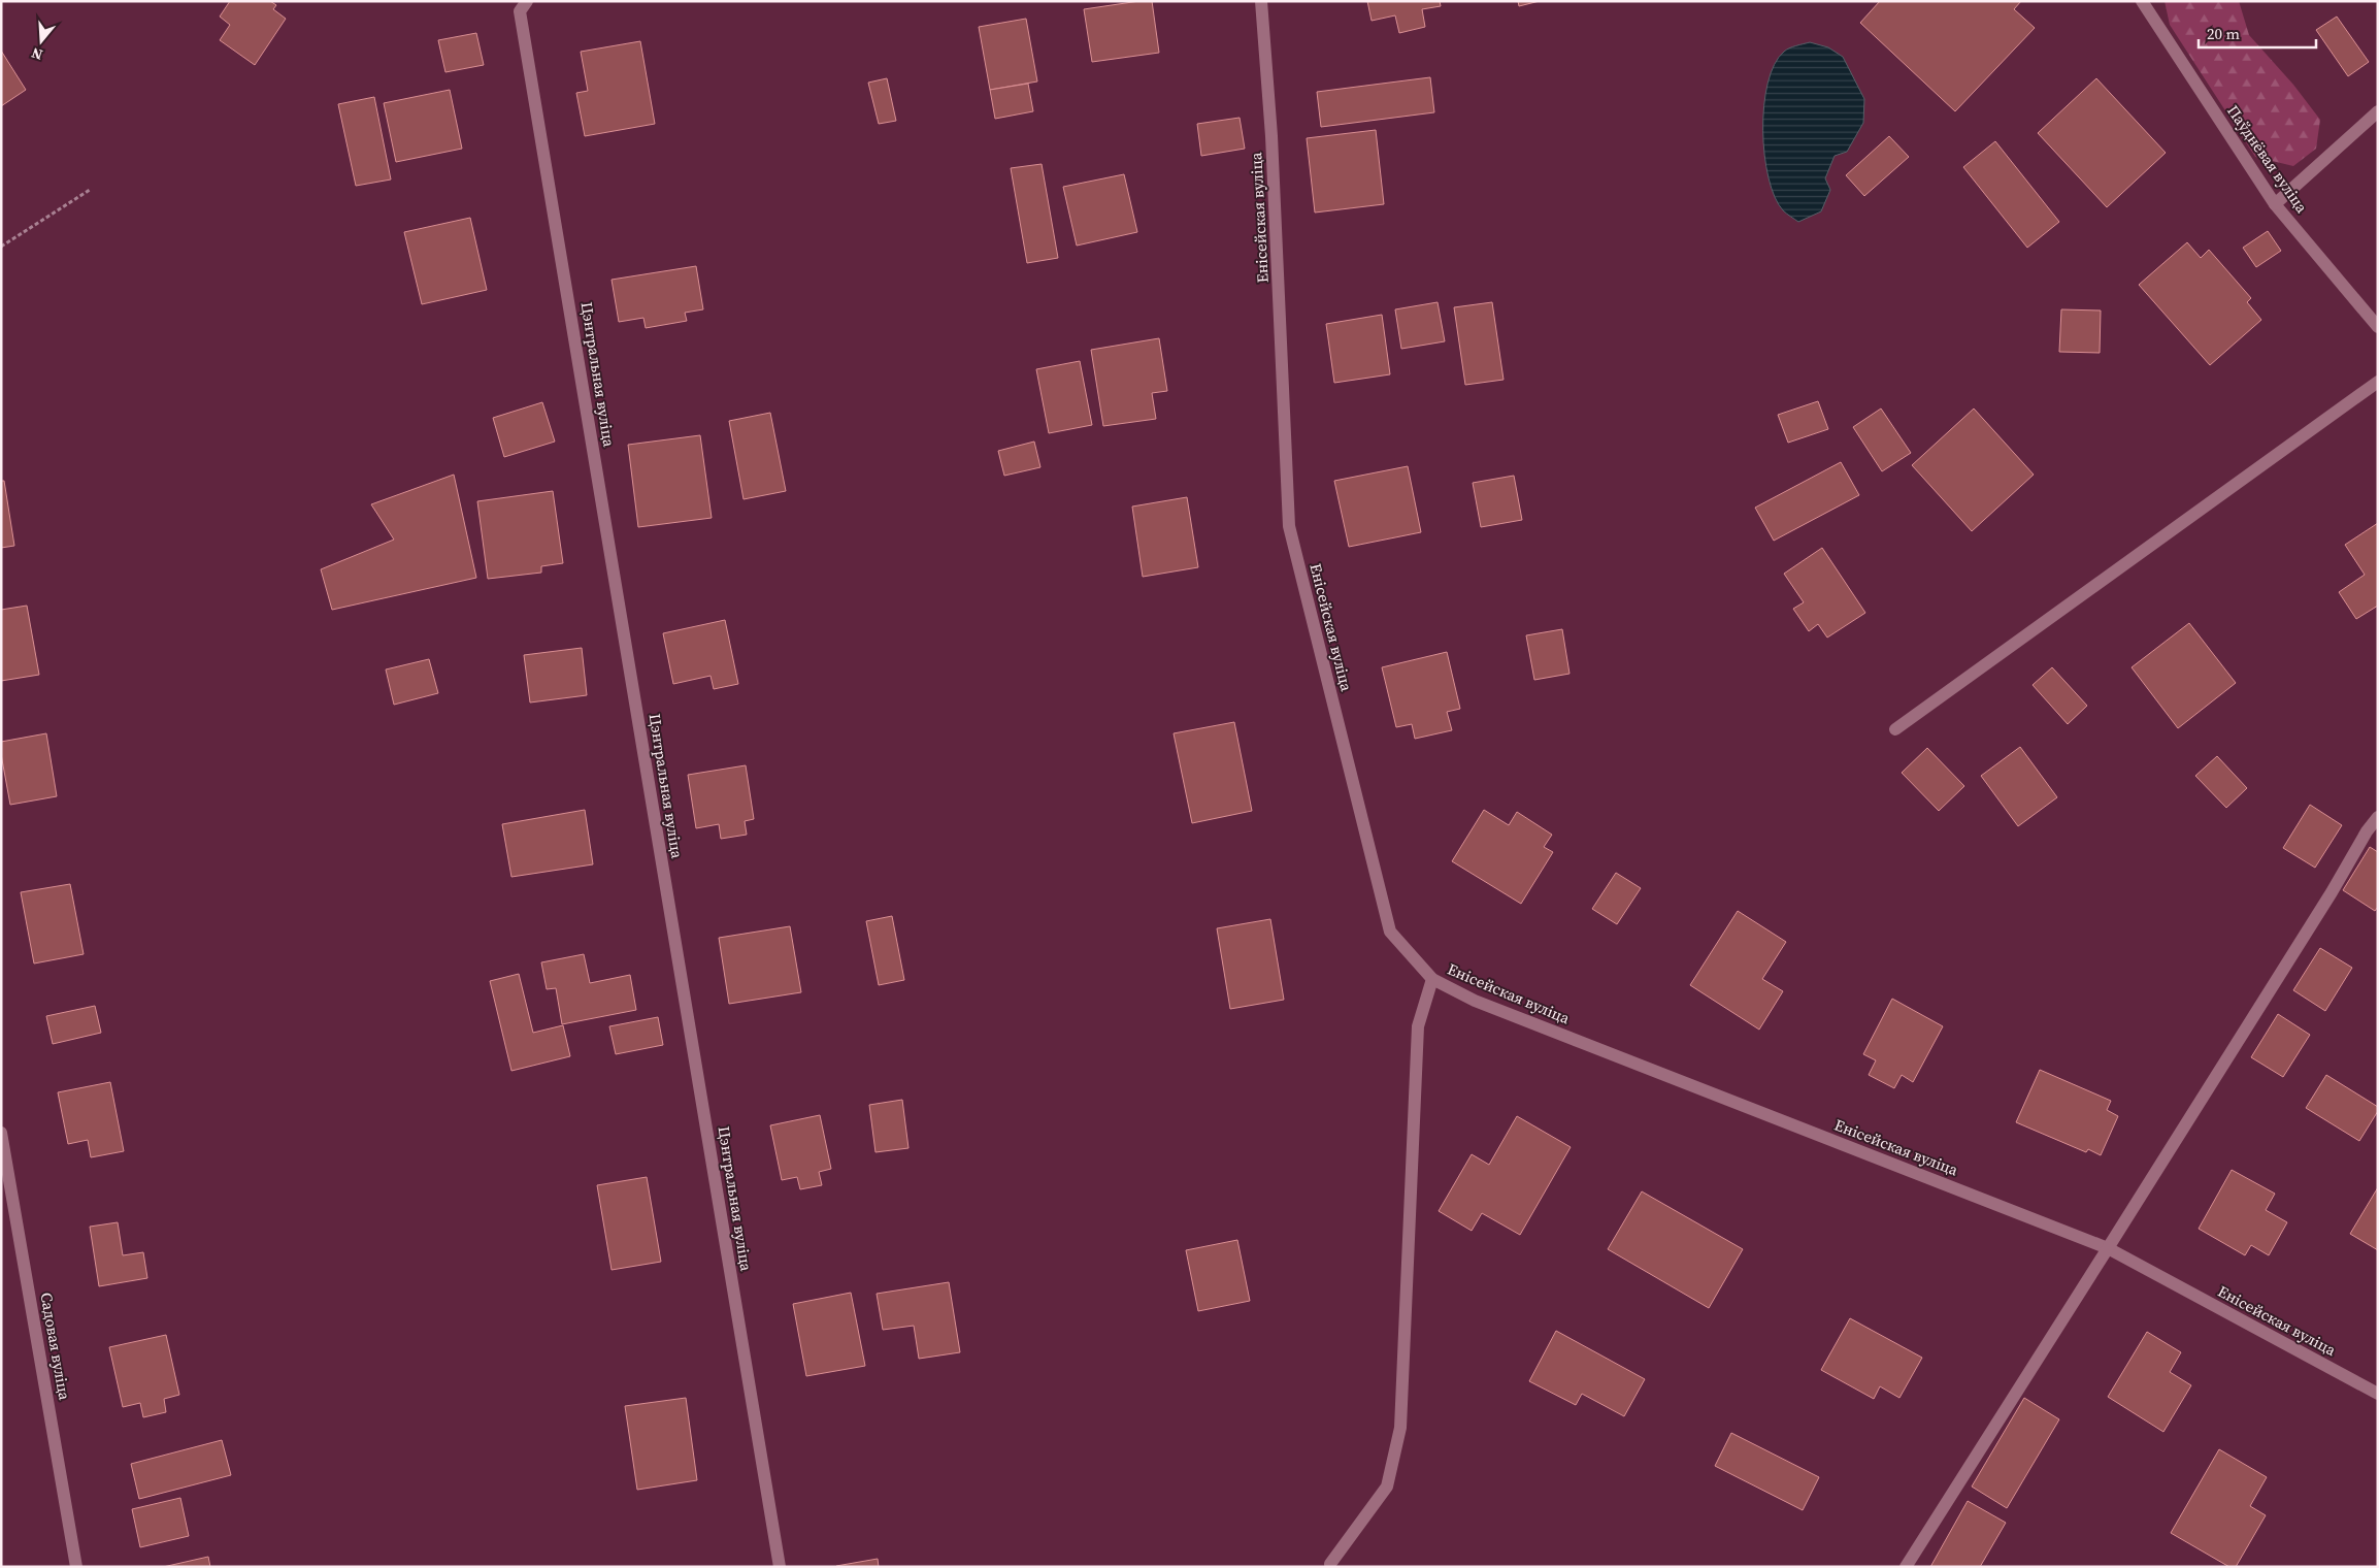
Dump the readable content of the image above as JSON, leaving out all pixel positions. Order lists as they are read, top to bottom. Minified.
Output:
{"streets":{"street":["Паўднёвая вуліца","Енісейская вуліца","Цэнтральная вуліца","Садовая вуліца"]},"scale_bar":"20 m","north":"bottom"}
